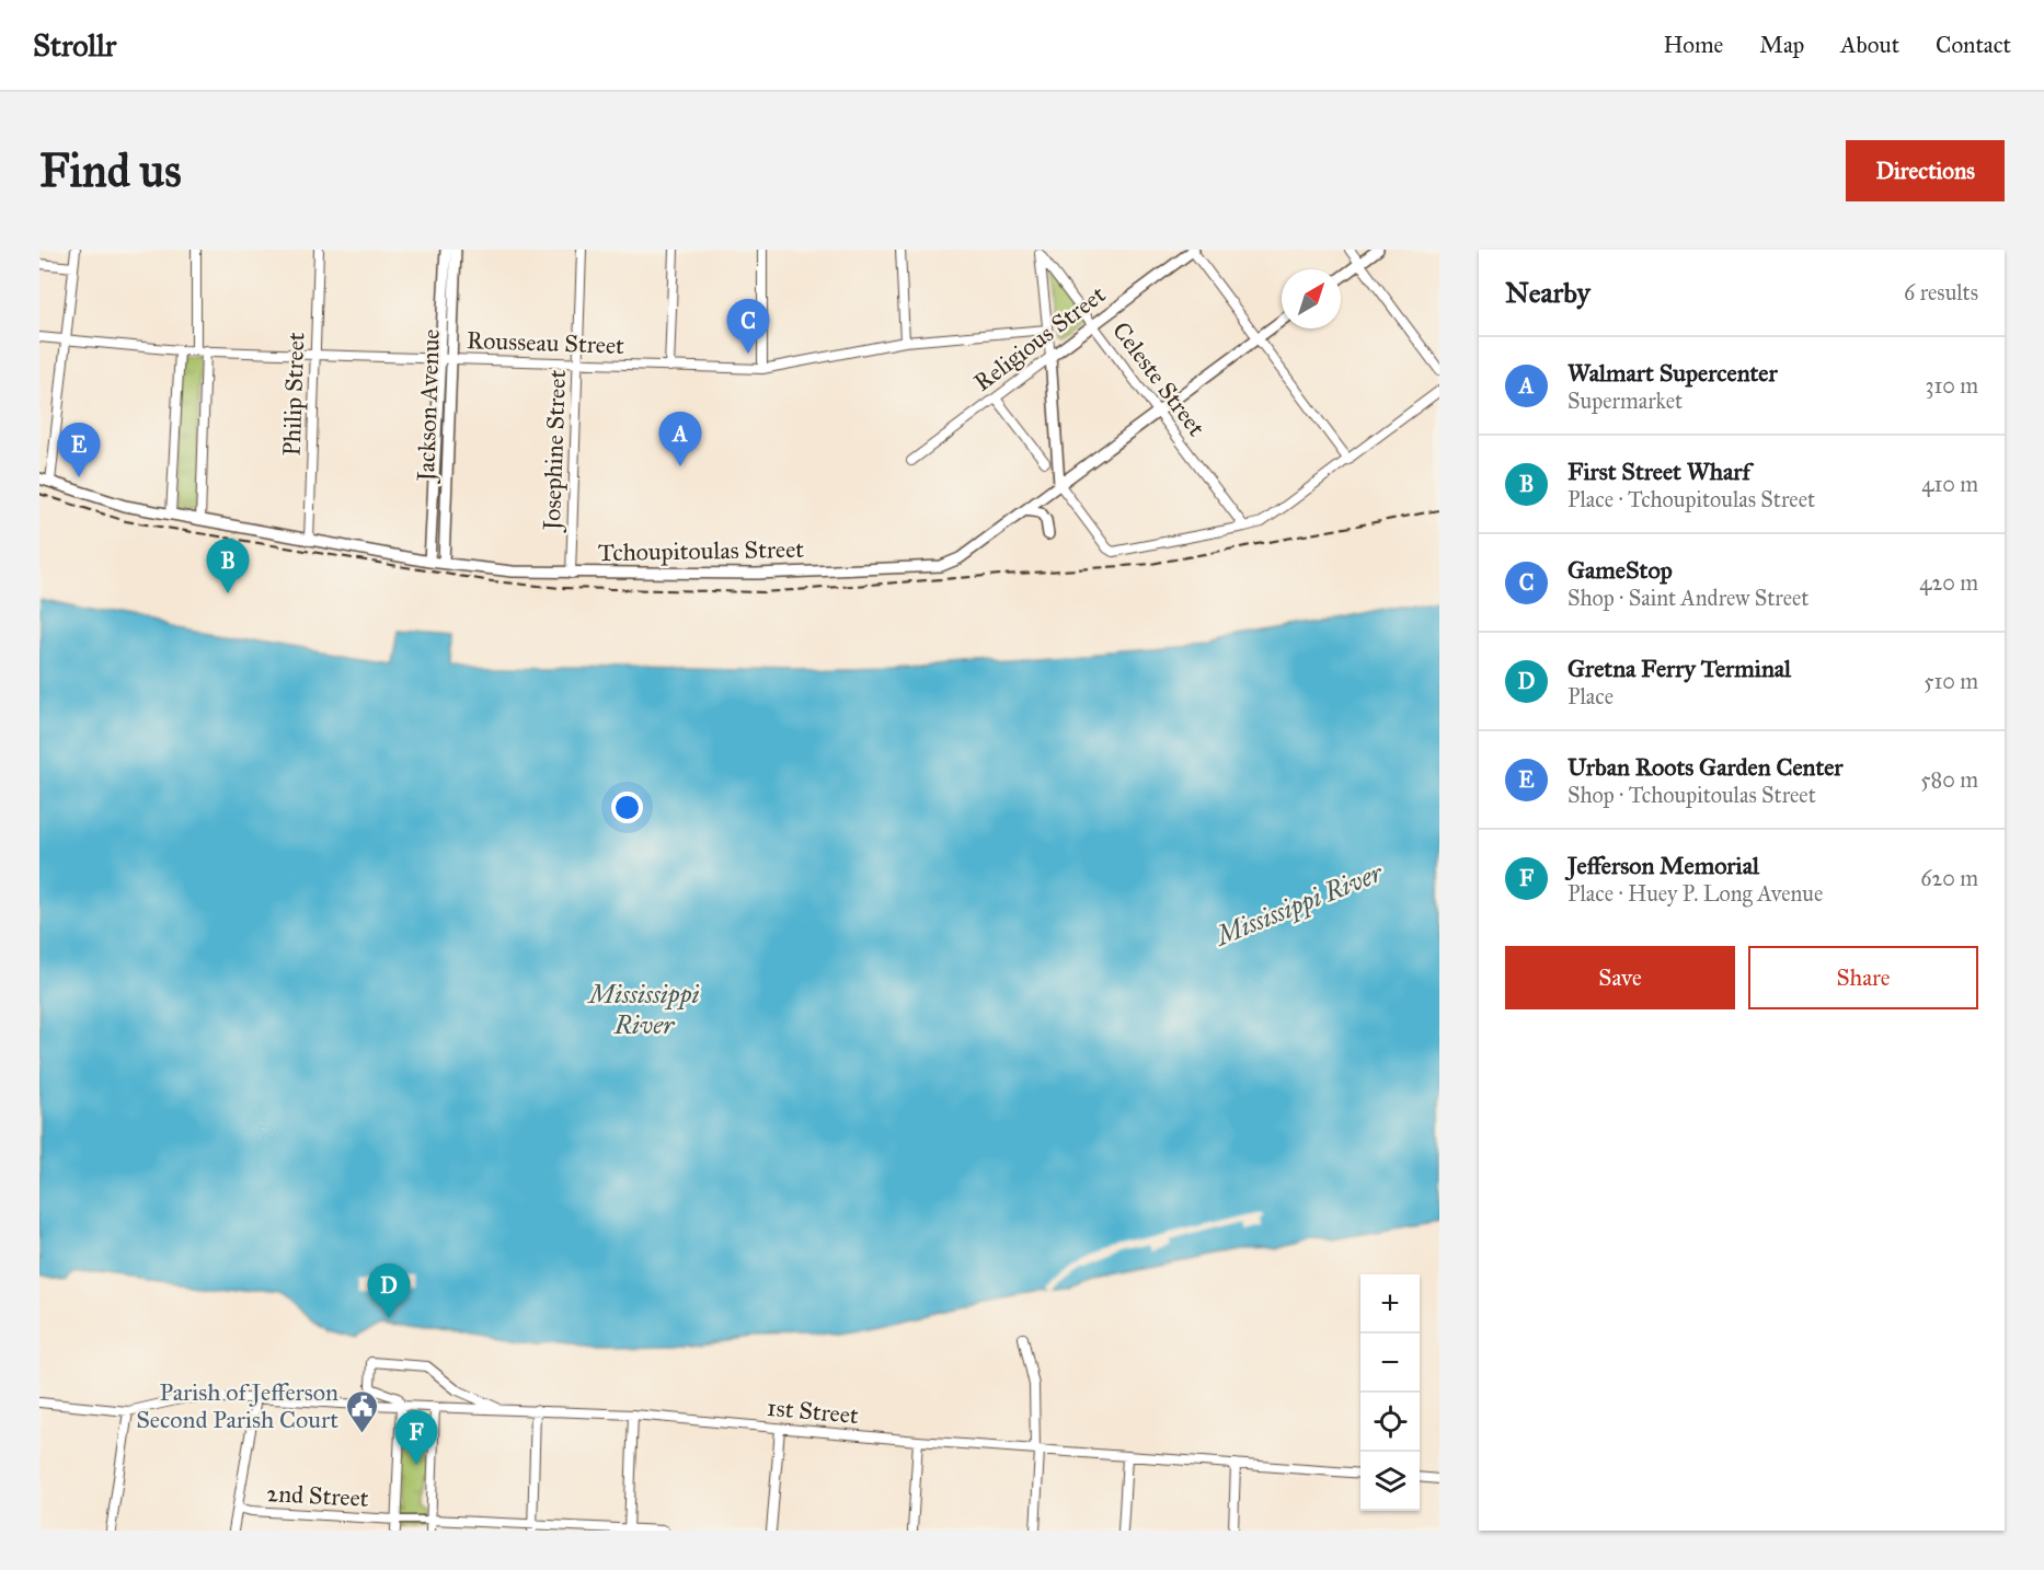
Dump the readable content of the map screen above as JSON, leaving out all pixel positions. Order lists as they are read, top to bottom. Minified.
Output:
{"streets":{"street":["Religious Street","Rousseau Street","Celeste Street","Philip Street","Jackson Avenue","Josephine Street","Tchoupitoulas Street","1st Street","2nd Street"]},"crossings":[["Religious Street","Celeste Street"],["Rousseau Street","Philip Street"],["Rousseau Street","Jackson Avenue"],["Rousseau Street","Josephine Street"],["Celeste Street","Tchoupitoulas Street"],["Philip Street","Tchoupitoulas Street"],["Jackson Avenue","Tchoupitoulas Street"],["Josephine Street","Tchoupitoulas Street"]],"water":["Mississippi River"],"places":{"public building":["Parish of Jefferson Second Parish Court"]},"north":"top right","page":{"header":"Strollr","nav":["Home","Map","About","Contact"],"buttons":["Directions",["Save","Share"]],"title":"Find us","heading":["Nearby","6 results"],"pins":["C","A","E","B","D","F"],"list":[{"mark":"A","name":"Walmart Supercenter","note":"Supermarket","value":"310 m"},{"mark":"B","name":"First Street Wharf","note":"Place · Tchoupitoulas Street","value":"410 m"},{"mark":"C","name":"GameStop","note":"Shop · Saint Andrew Street","value":"420 m"},{"mark":"D","name":"Gretna Ferry Terminal","note":"Place","value":"510 m"},{"mark":"E","name":"Urban Roots Garden Center","note":"Shop · Tchoupitoulas Street","value":"580 m"},{"mark":"F","name":"Jefferson Memorial","note":"Place · Huey P. Long Avenue","value":"620 m"}],"map_buttons":["+","−"]}}
